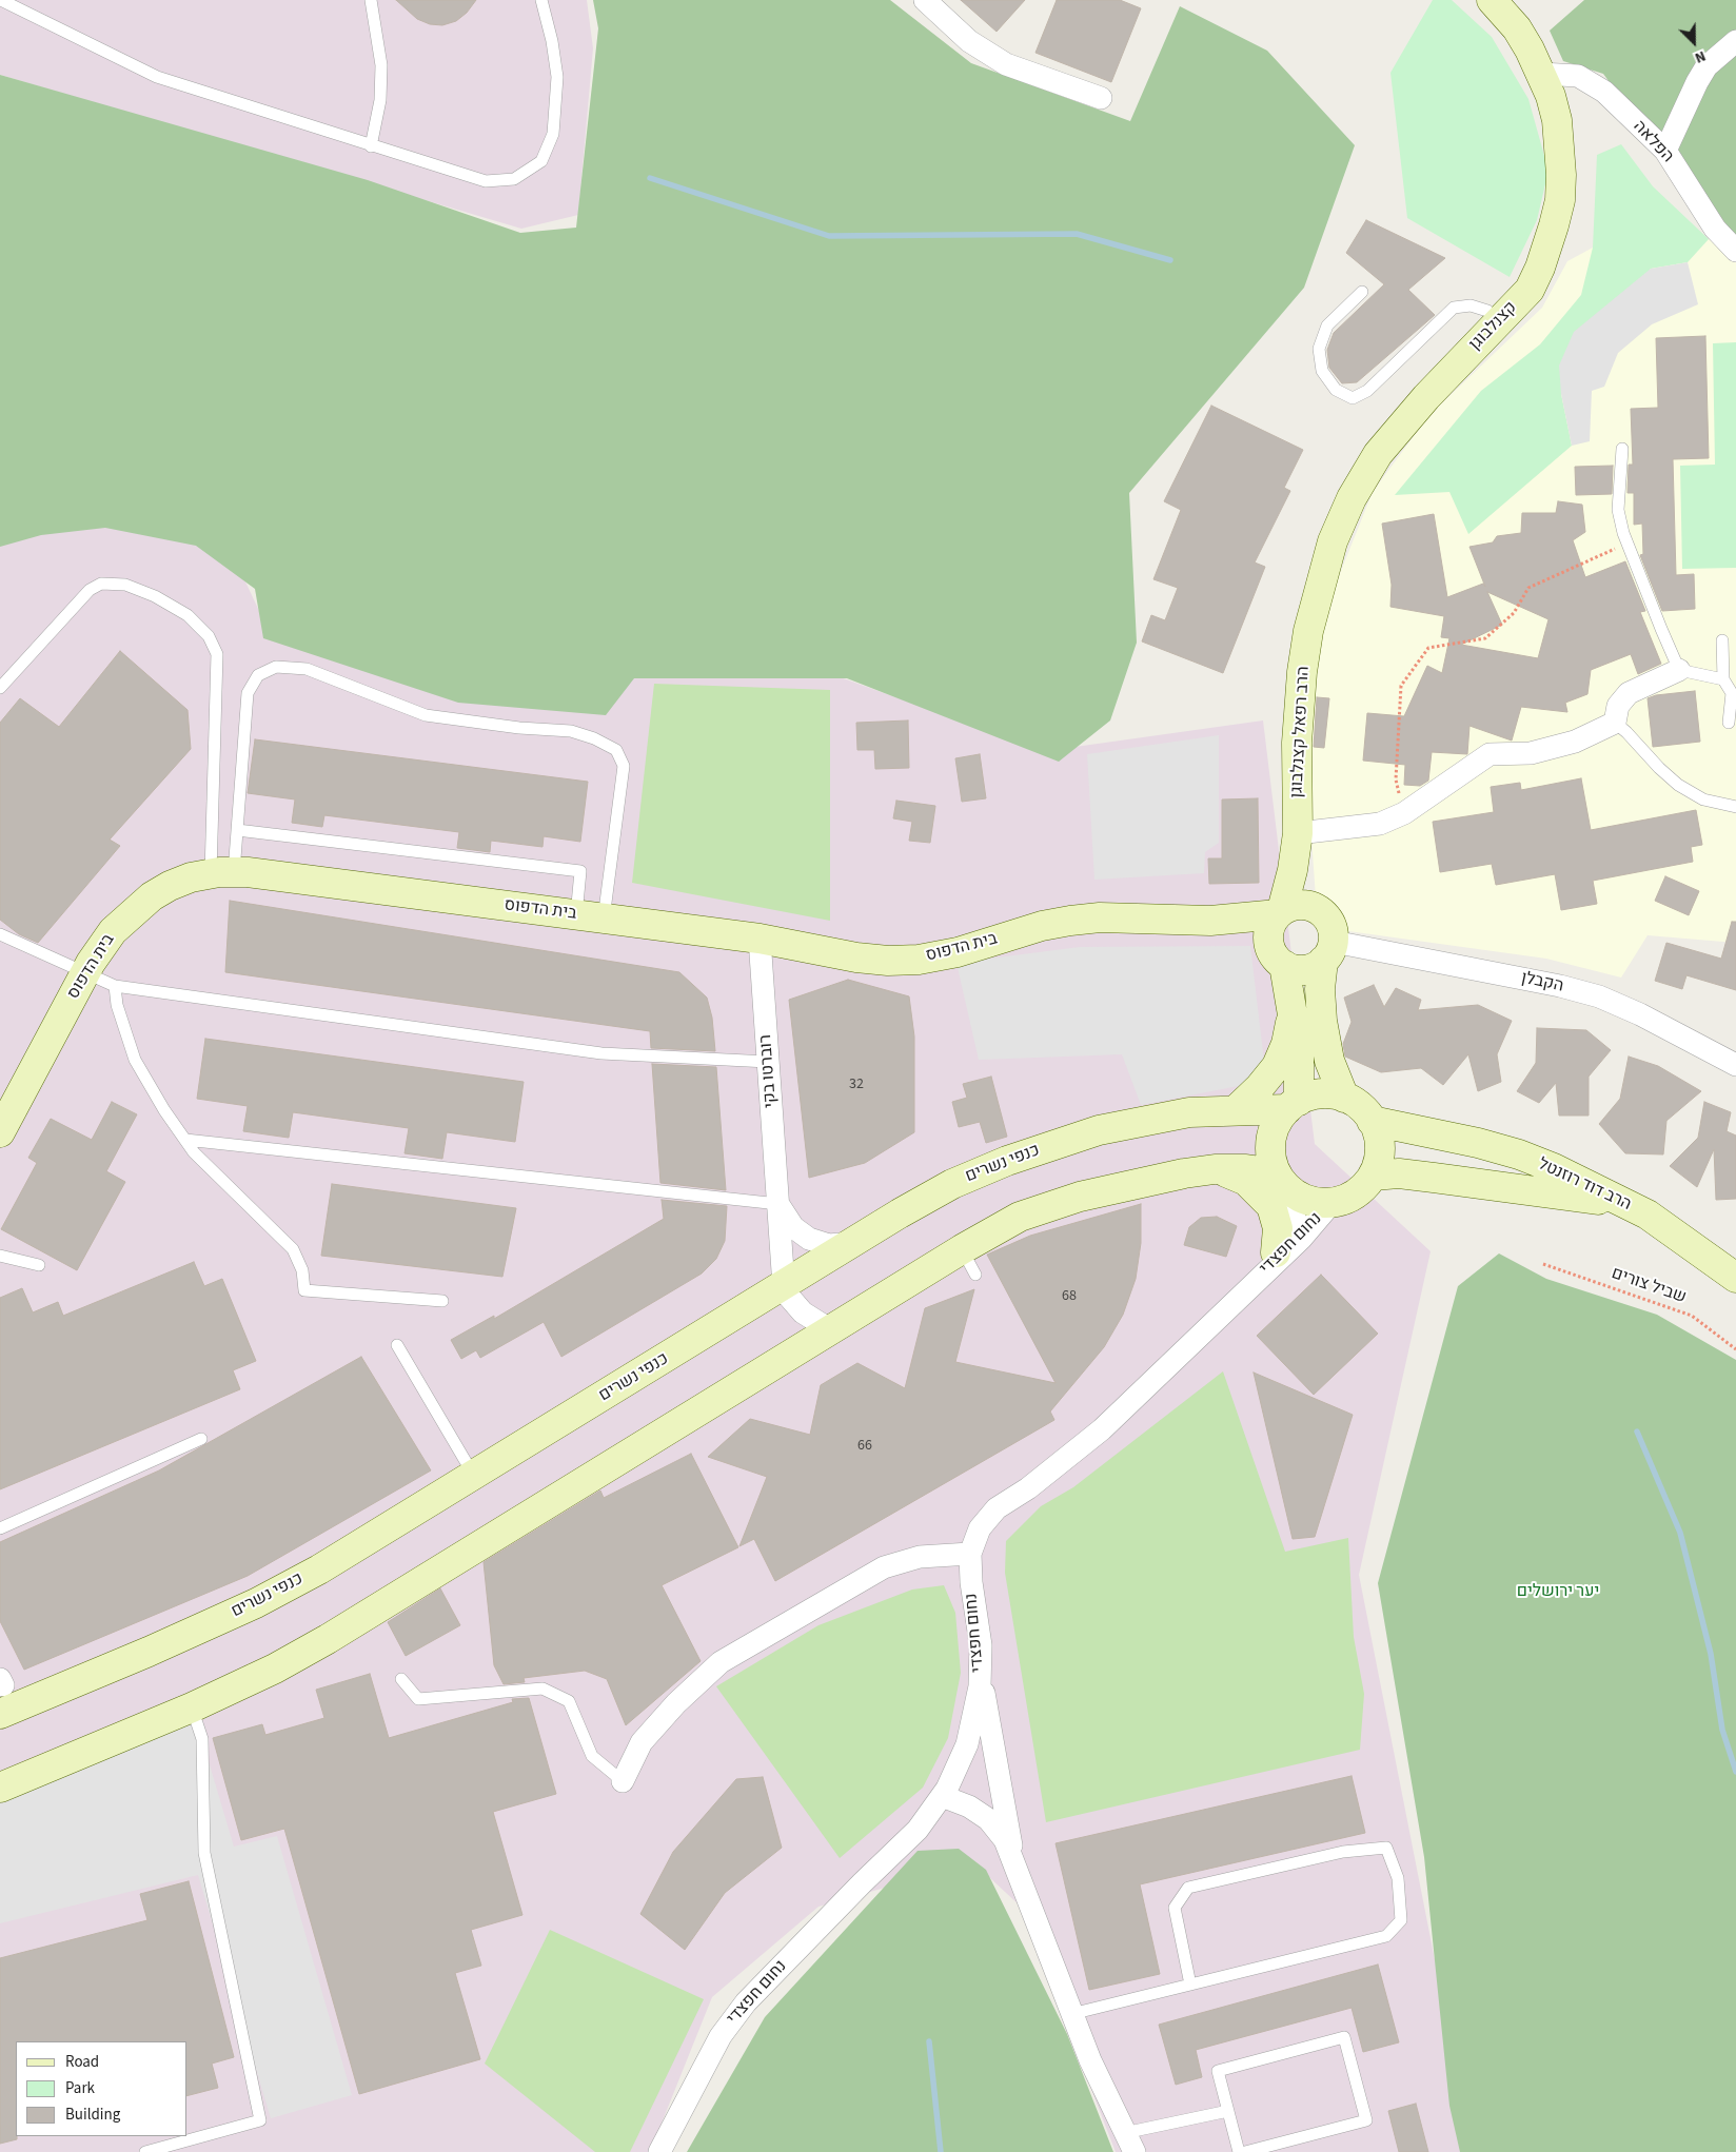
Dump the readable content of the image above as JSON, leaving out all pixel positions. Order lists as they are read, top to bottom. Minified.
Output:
{"streets":{"street":["הפלאה","קצנלבוגן","הרב רפאל קצנלבוגן","בית הדפוס","הקבלן","רוברטו בקי","כנפי נשרים","הרב דוד רוזנטל","נחום חפצדי"],"path":["שביל צורים"]},"crossings":[["הפלאה","קצנלבוגן"],["קצנלבוגן","הרב רפאל קצנלבוגן"],["הרב רפאל קצנלבוגן","בית הדפוס"],["הרב רפאל קצנלבוגן","הקבלן"],["בית הדפוס","הקבלן"],["בית הדפוס","רוברטו בקי"],["רוברטו בקי","כנפי נשרים"],["כנפי נשרים","הרב דוד רוזנטל"],["כנפי נשרים","נחום חפצדי"],["הרב דוד רוזנטל","נחום חפצדי"]],"parks":["יער ירושלים"],"house_numbers":["32","68","66"],"legend":["Road","Park","Building"],"north":"bottom right"}
